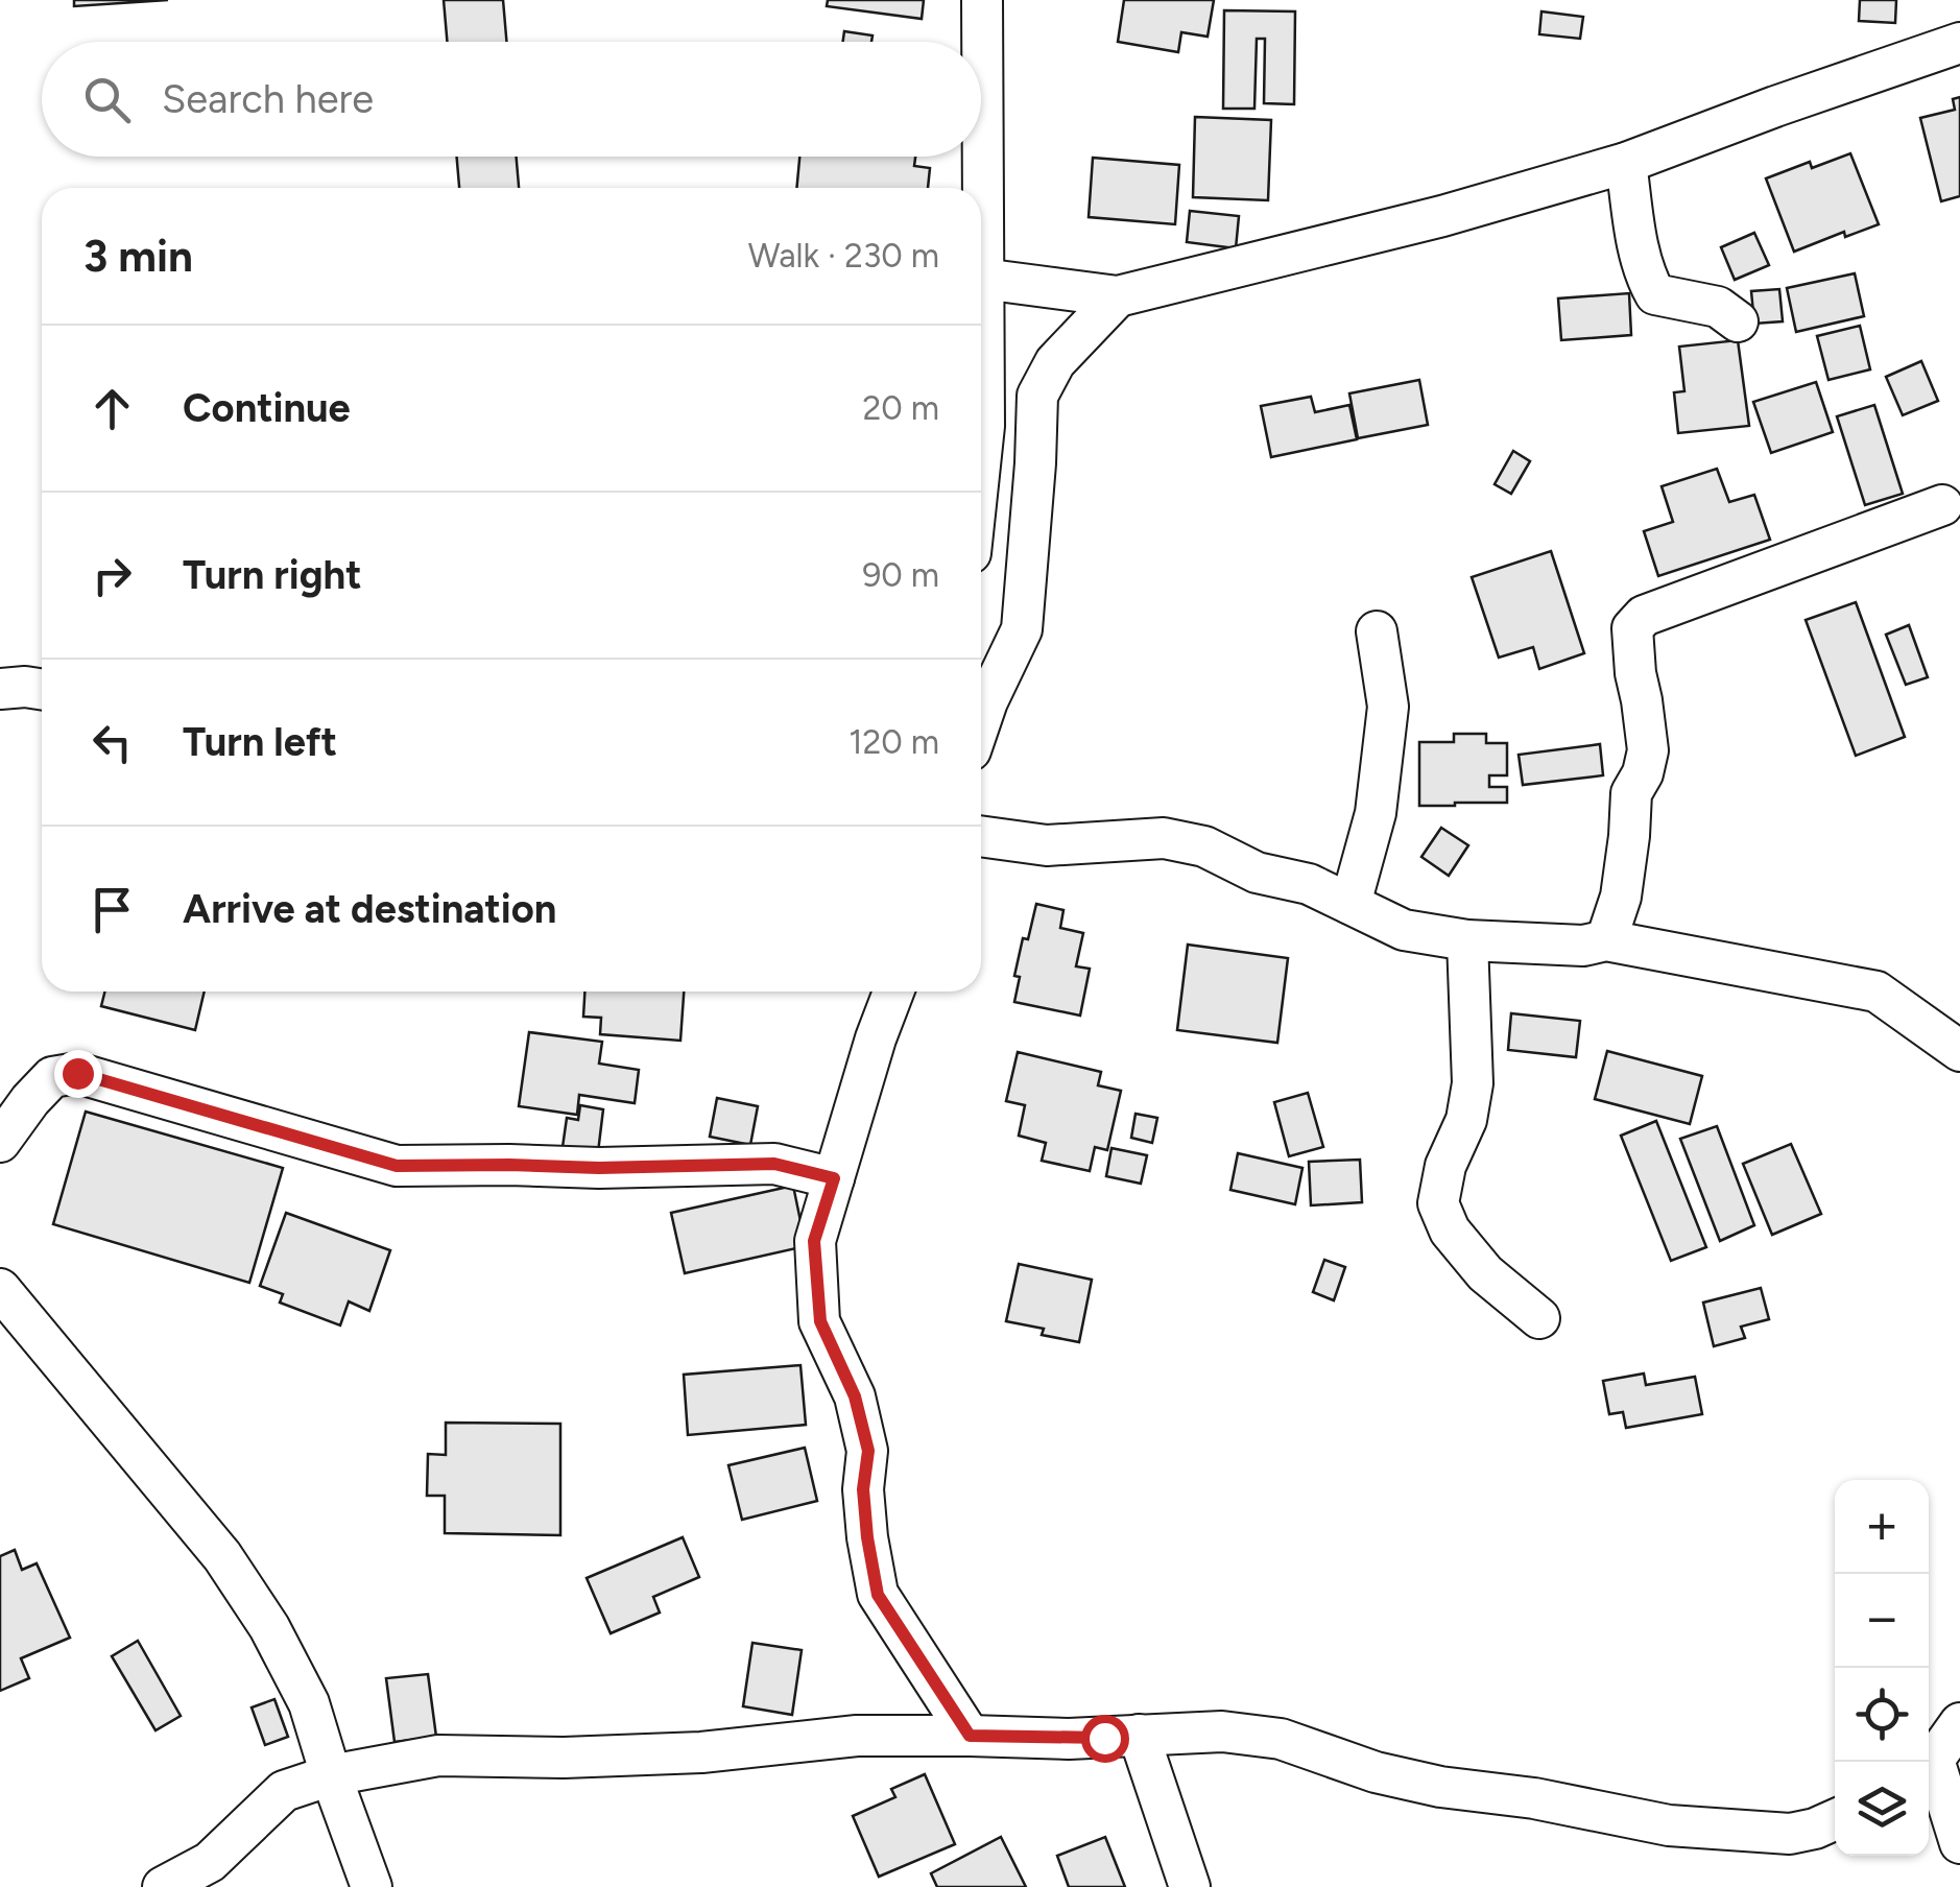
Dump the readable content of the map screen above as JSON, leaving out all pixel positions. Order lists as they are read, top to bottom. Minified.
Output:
{"page":{"search":"Search here","heading":["3 min","Walk · 230 m"],"list":[["Continue","20 m"],["Turn right","90 m"],["Turn left","120 m"],"Arrive at destination"],"map_buttons":["+","−"]}}
